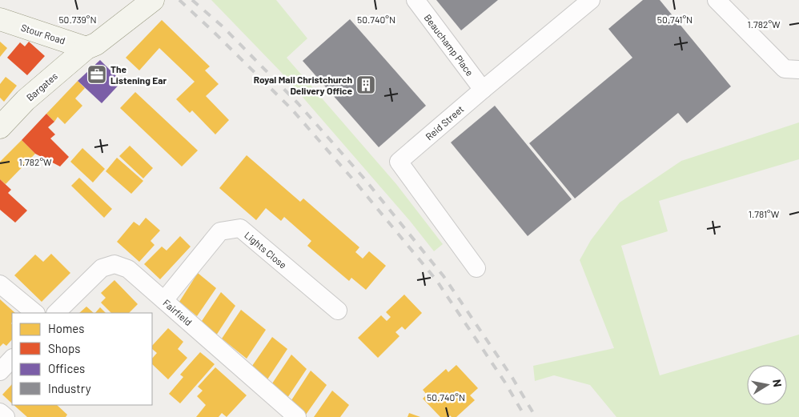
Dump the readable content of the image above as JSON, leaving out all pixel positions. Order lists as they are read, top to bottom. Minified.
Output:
{"streets":{"main road":["Stour Road","Bargates"],"street":["Beauchamp Place","Reid Street","Lights Close","Fairfield"]},"crossings":[["Stour Road","Bargates"],["Beauchamp Place","Reid Street"],["Lights Close","Fairfield"]],"places":{"office":["The Listening Ear"],"building":["Royal Mail Christchurch Delivery Office"]},"legend":["Homes","Shops","Offices","Industry"],"north":"right","coordinates":["50.739°N","50.740°N","50.741°N","1.782°W","1.781°W"]}
